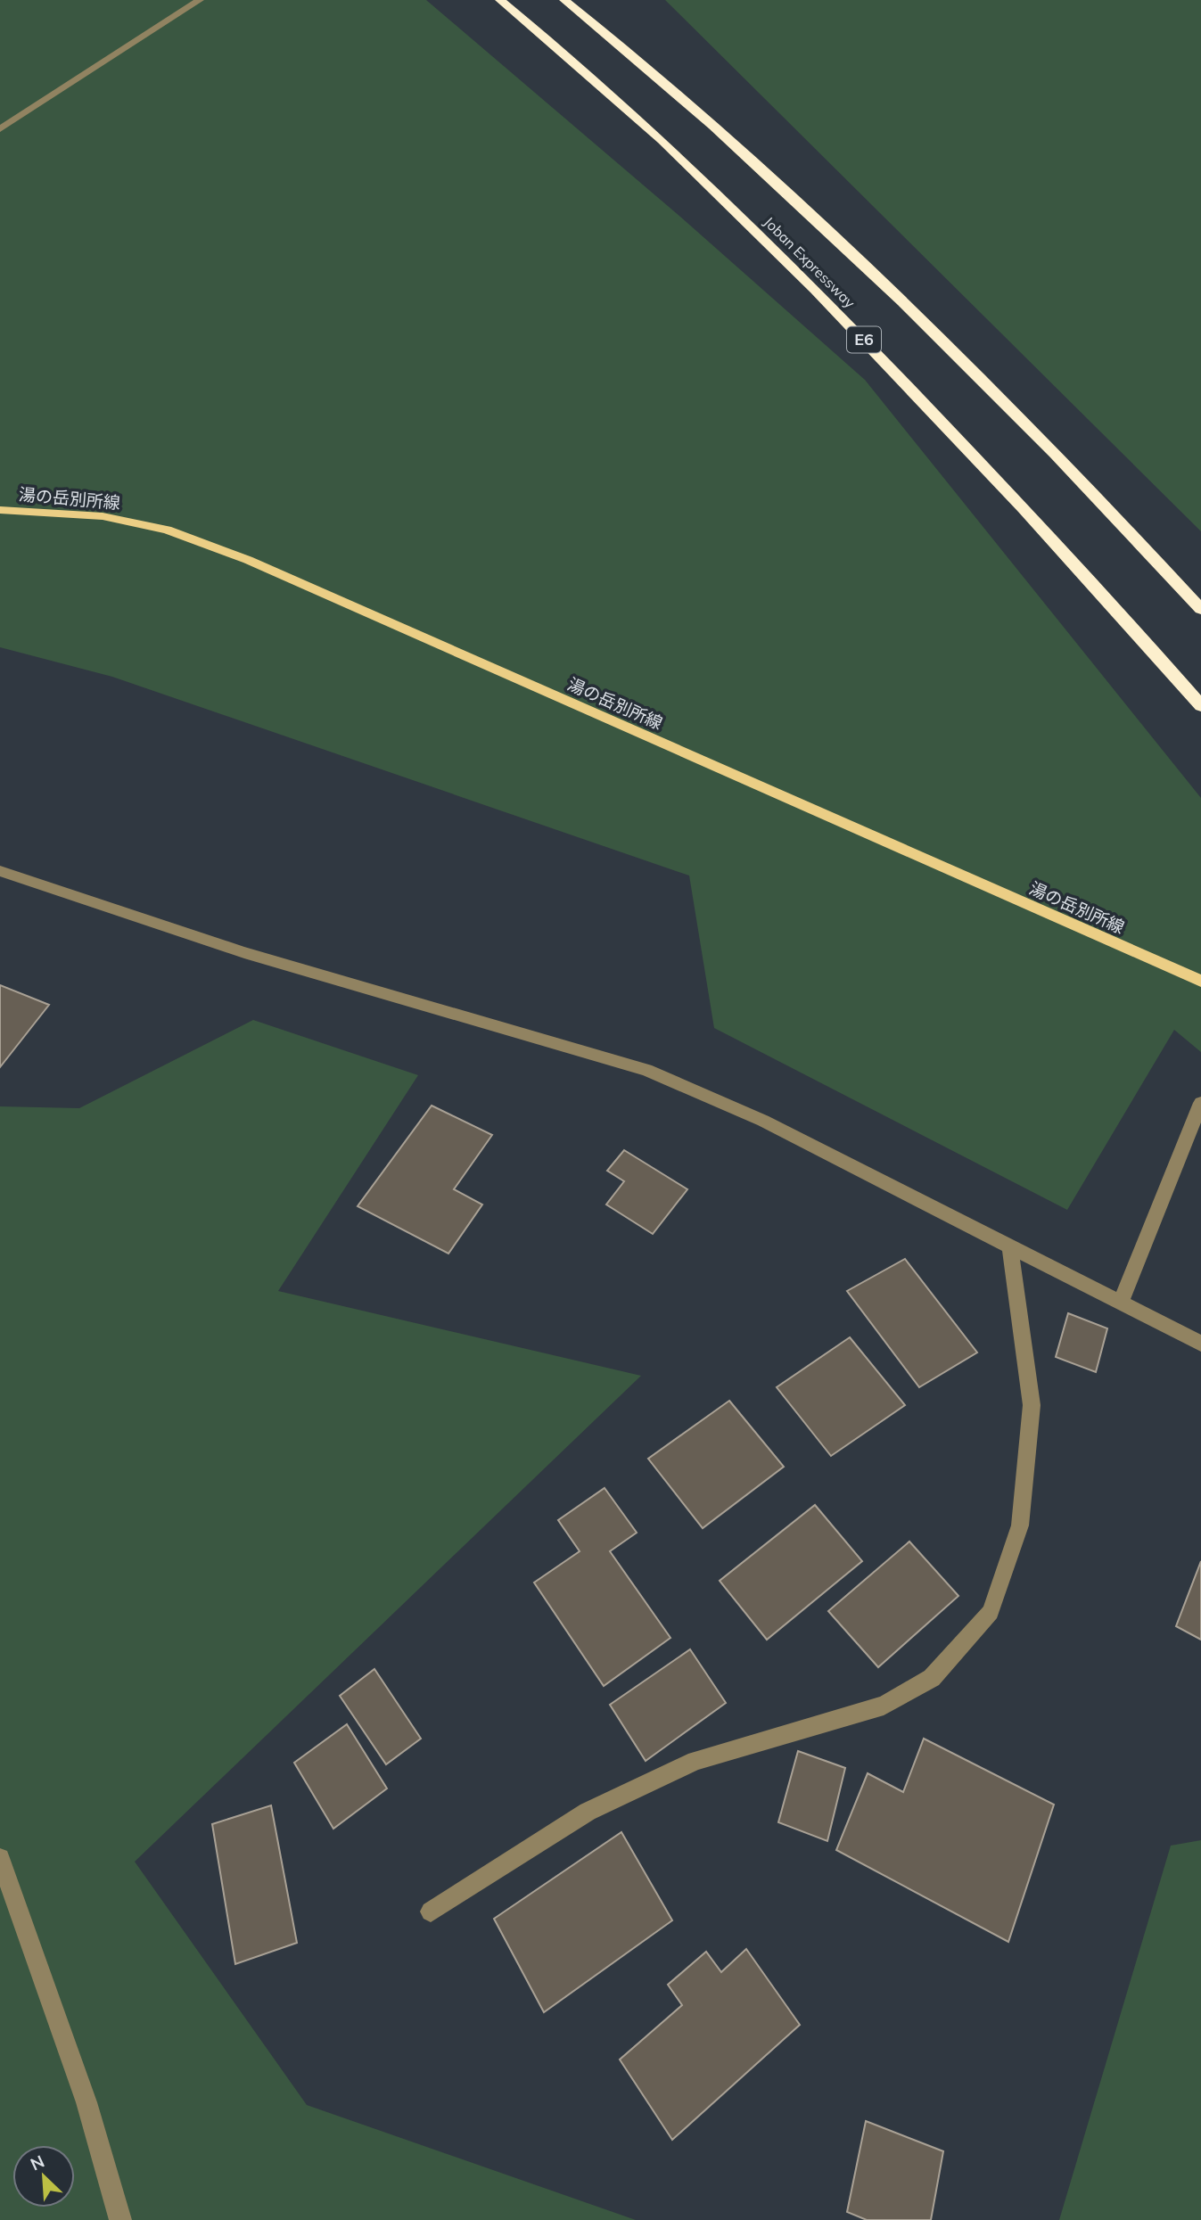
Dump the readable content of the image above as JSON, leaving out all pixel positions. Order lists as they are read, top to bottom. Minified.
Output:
{"streets":{"highway":["Joban Expressway","E6"],"main road":["湯の岳別所線"]},"north":"top left"}
